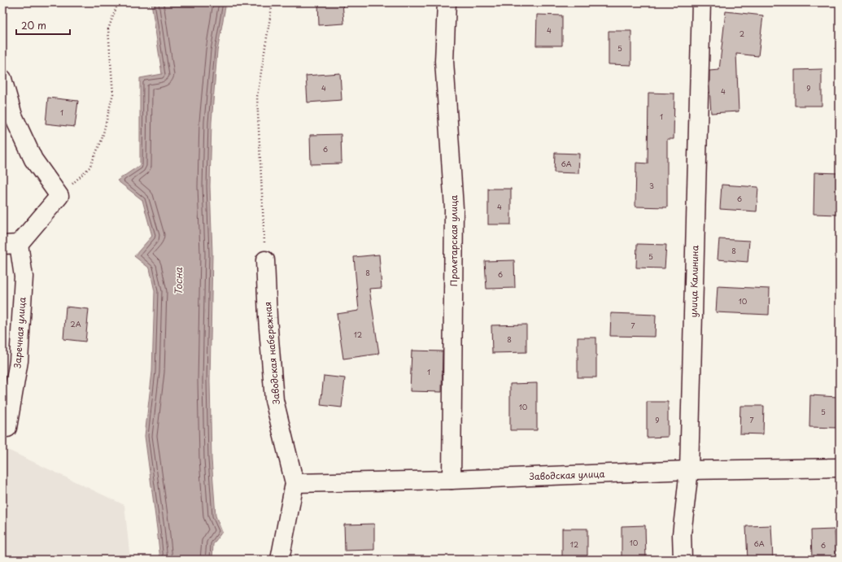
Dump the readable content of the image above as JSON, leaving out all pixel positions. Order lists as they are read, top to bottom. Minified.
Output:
{"streets":{"street":["Пролетарская улица","улица Калинина","Заречная улица","Заводская набережная","Заводская улица"]},"crossings":[["Пролетарская улица","Заводская улица"],["улица Калинина","Заводская улица"],["Заводская набережная","Заводская улица"]],"water":["Тосна"],"house_numbers":["4","2","5","4","9","4","1","1","6","6А","3","6","4","8","5","8","6","10","2А","7","12","8","1","10","5","9","7","10","6А","12","6"],"scale_bar":"20 m"}
